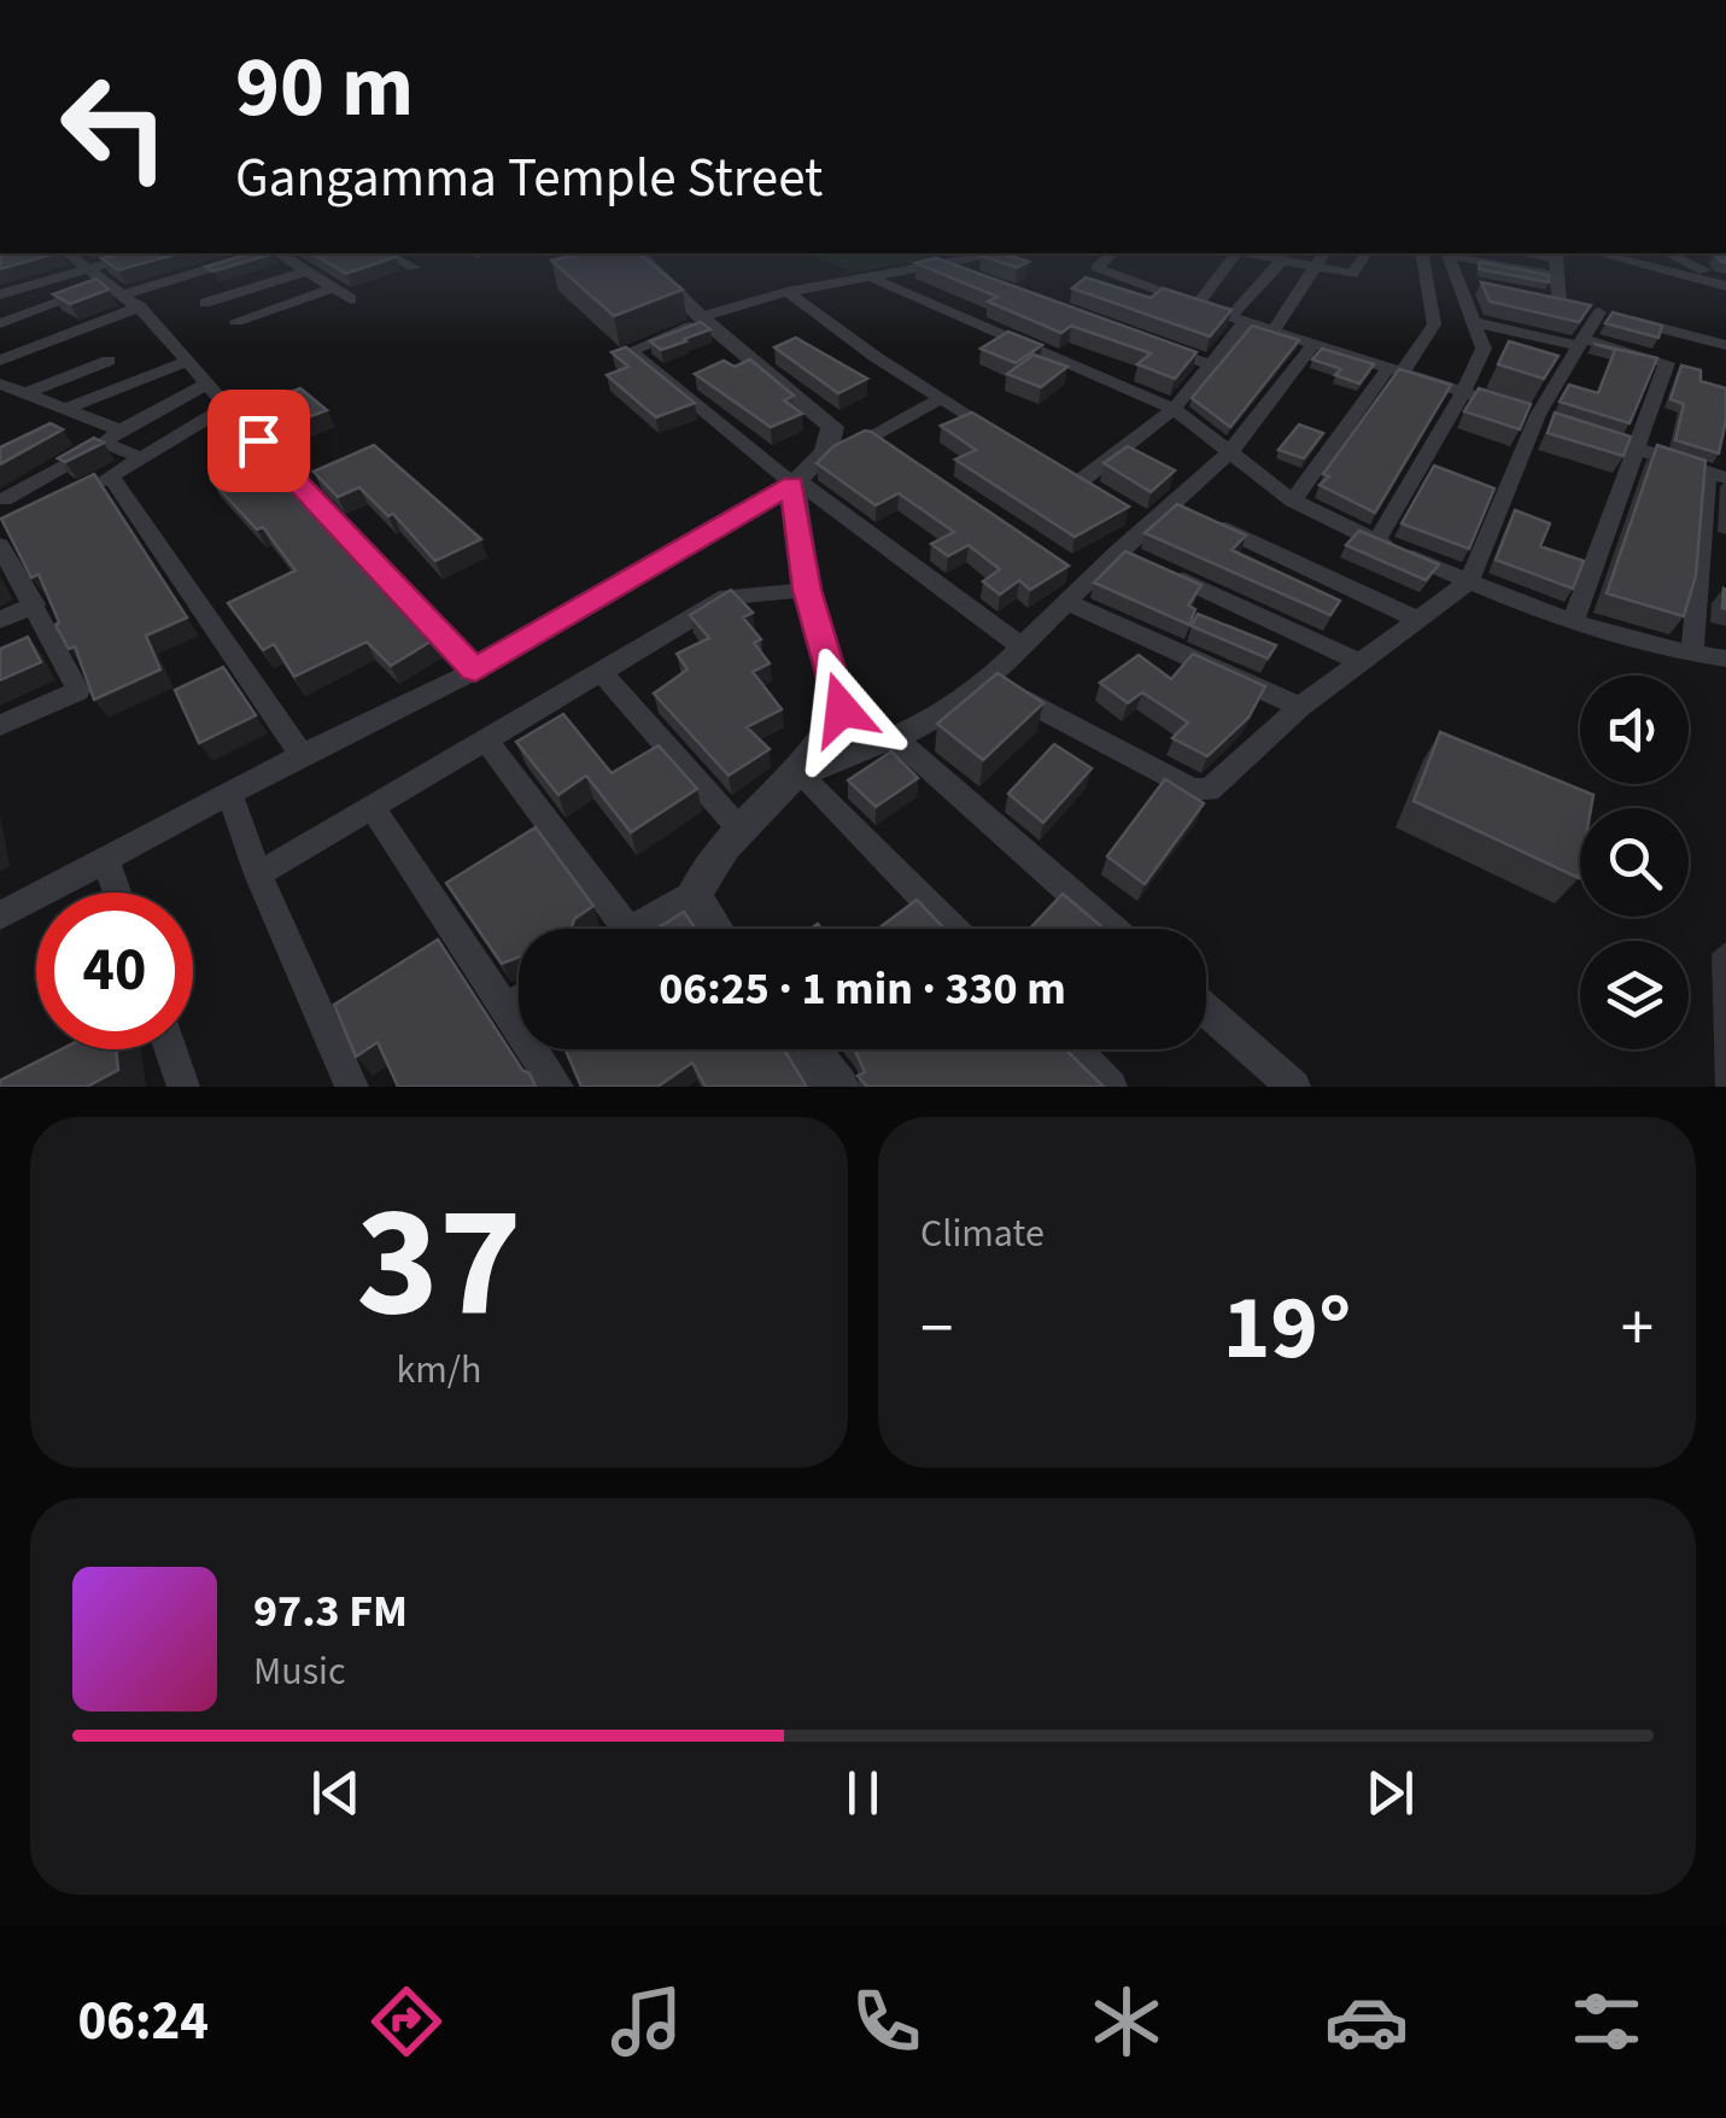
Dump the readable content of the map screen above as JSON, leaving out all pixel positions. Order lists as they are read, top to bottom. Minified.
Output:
{"page":{"turn":["90 m","Gangamma Temple Street"],"limit":"40","trip":"06:25 · 1 min · 330 m","tile":[["37","km/h"],"Climate"],"heat":["−","19°","+"],"song":["97.3 FM","Music"],"tabs":"06:24"}}
